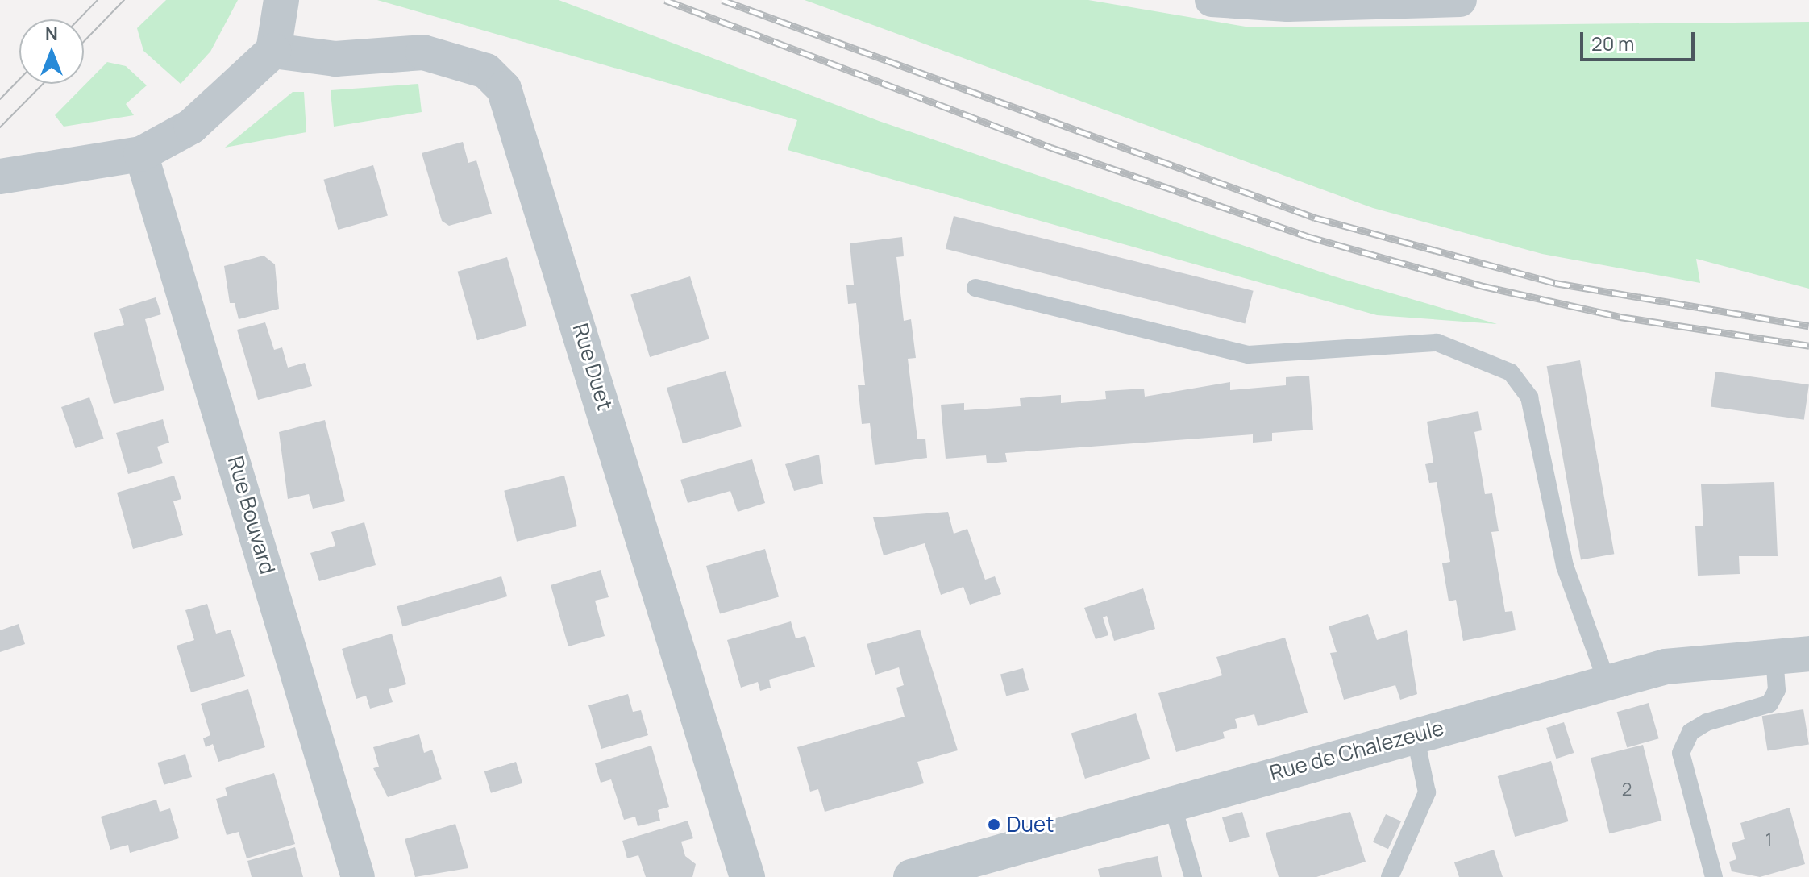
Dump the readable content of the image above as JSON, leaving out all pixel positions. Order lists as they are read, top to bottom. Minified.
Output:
{"streets":{"street":["Rue Duet","Rue Bouvard","Rue de Chalezeule"]},"places":["Duet"],"house_numbers":["2","1"],"scale_bar":"20 m","north":"top"}
